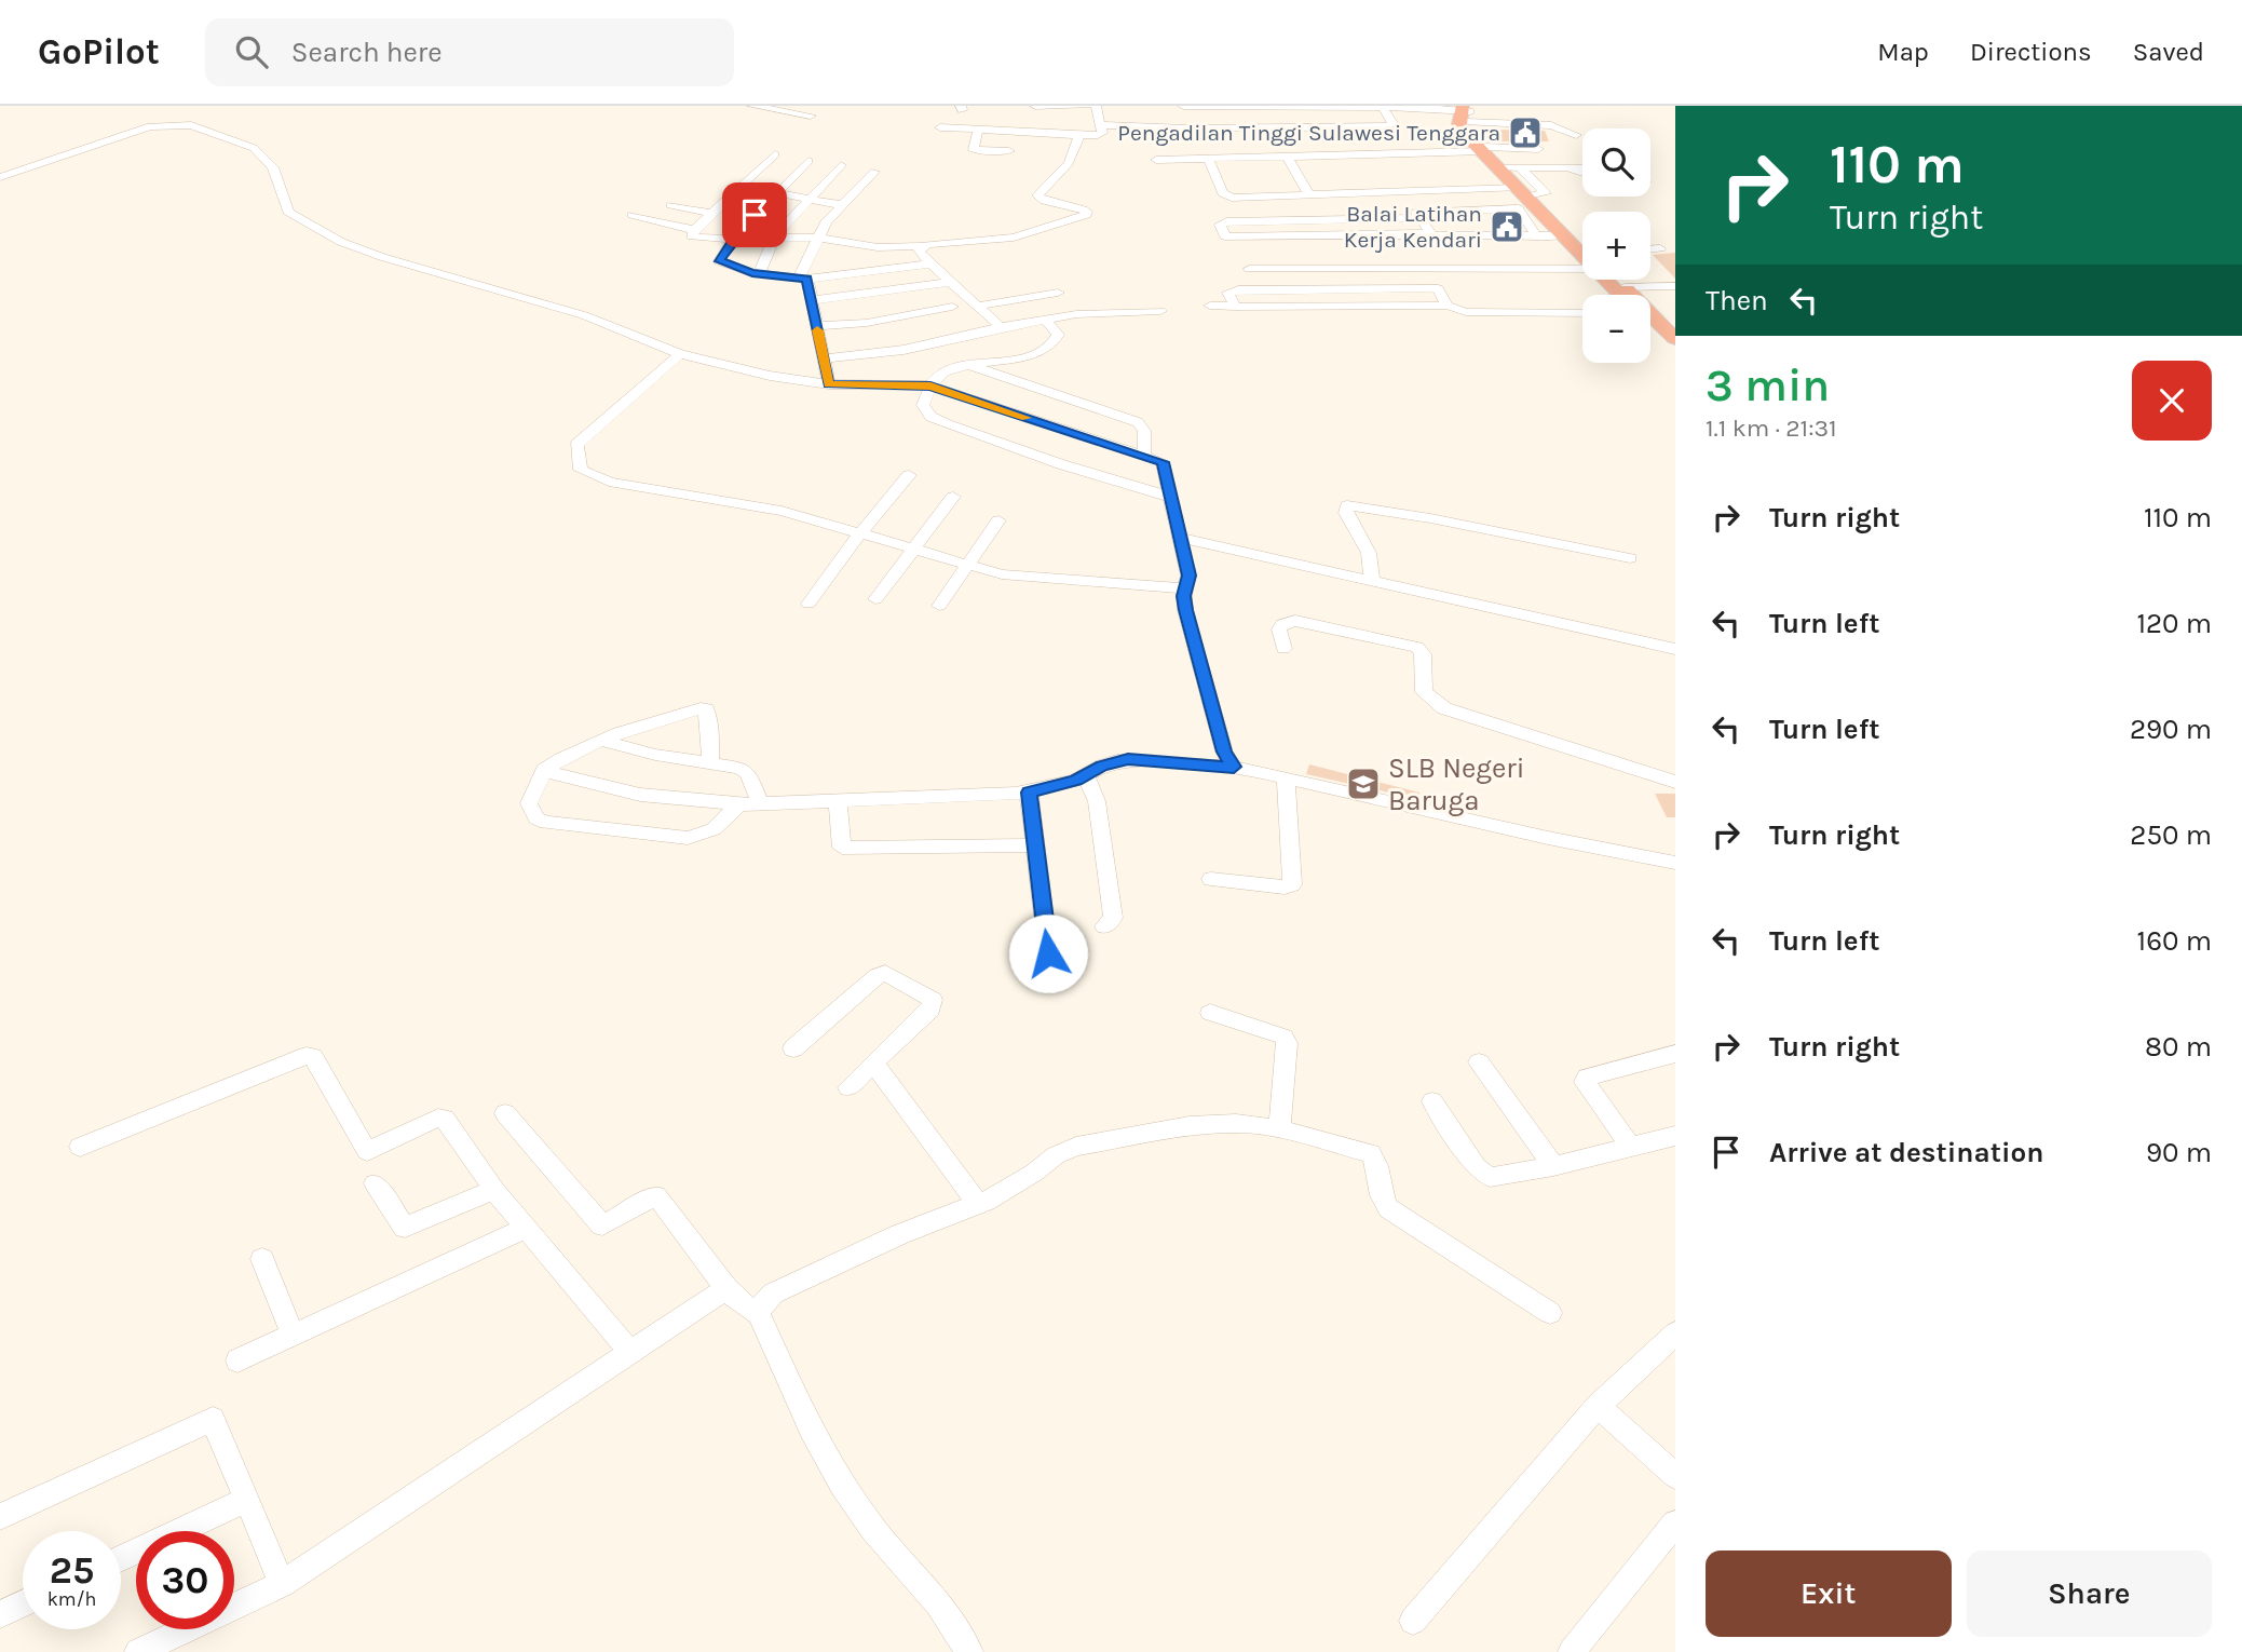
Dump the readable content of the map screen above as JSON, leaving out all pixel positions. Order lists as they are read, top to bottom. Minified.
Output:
{"places":{"public building":["Pengadilan Tinggi Sulawesi Tenggara","Balai Latihan Kerja Kendari"],"school or university":["SLB Negeri Baruga"]},"page":{"header":"GoPilot","search":"Search here","nav":["Map","Directions","Saved"],"turn":["110 m","Turn right"],"map_buttons":["+","−"],"then":"Then","heading":["3 min","1.1 km · 21:31"],"list":[{"name":"Turn right","value":"110 m"},{"name":"Turn left","value":"120 m"},{"name":"Turn left","value":"290 m"},{"name":"Turn right","value":"250 m"},{"name":"Turn left","value":"160 m"},{"name":"Turn right","value":"80 m"},{"name":"Arrive at destination","value":"90 m"}],"speed":"25 km/h","limit":"30","buttons":["Exit","Share"]}}
